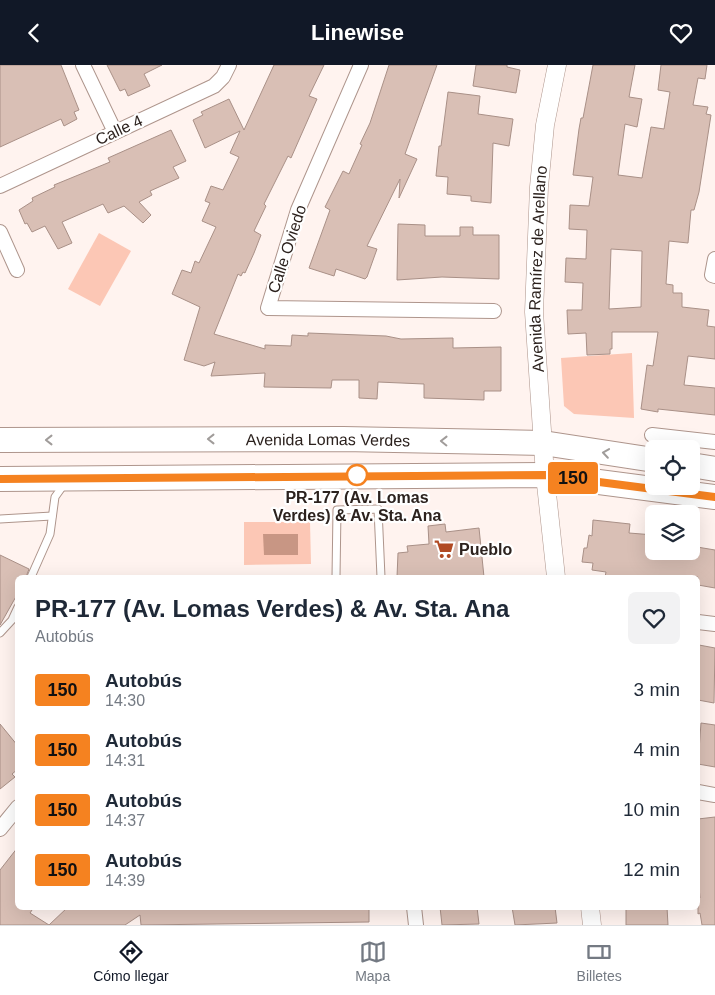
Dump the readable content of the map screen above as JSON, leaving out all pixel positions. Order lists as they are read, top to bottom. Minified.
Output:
{"streets":{"highway":["Avenida Lomas Verdes"],"street":["Calle 4","Calle Oviedo","Avenida Ramírez de Arellano"]},"crossings":[["Avenida Ramírez de Arellano","Avenida Lomas Verdes"]],"places":{"other":["PR-177 (Av. Lomas Verdes) & Av. Sta. Ana"],"supermarket":["Pueblo"]},"lines":["bus line 150"],"page":{"header":"Linewise","on_map":"150","heading":["PR-177 (Av. Lomas Verdes) & Av. Sta. Ana","Autobús"],"list":[{"mark":"150","name":"Autobús","note":"14:30","value":"3 min"},{"mark":"150","name":"Autobús","note":"14:31","value":"4 min"},{"mark":"150","name":"Autobús","note":"14:37","value":"10 min"},{"mark":"150","name":"Autobús","note":"14:39","value":"12 min"}],"tabs":["Cómo llegar","Mapa","Billetes"]}}
